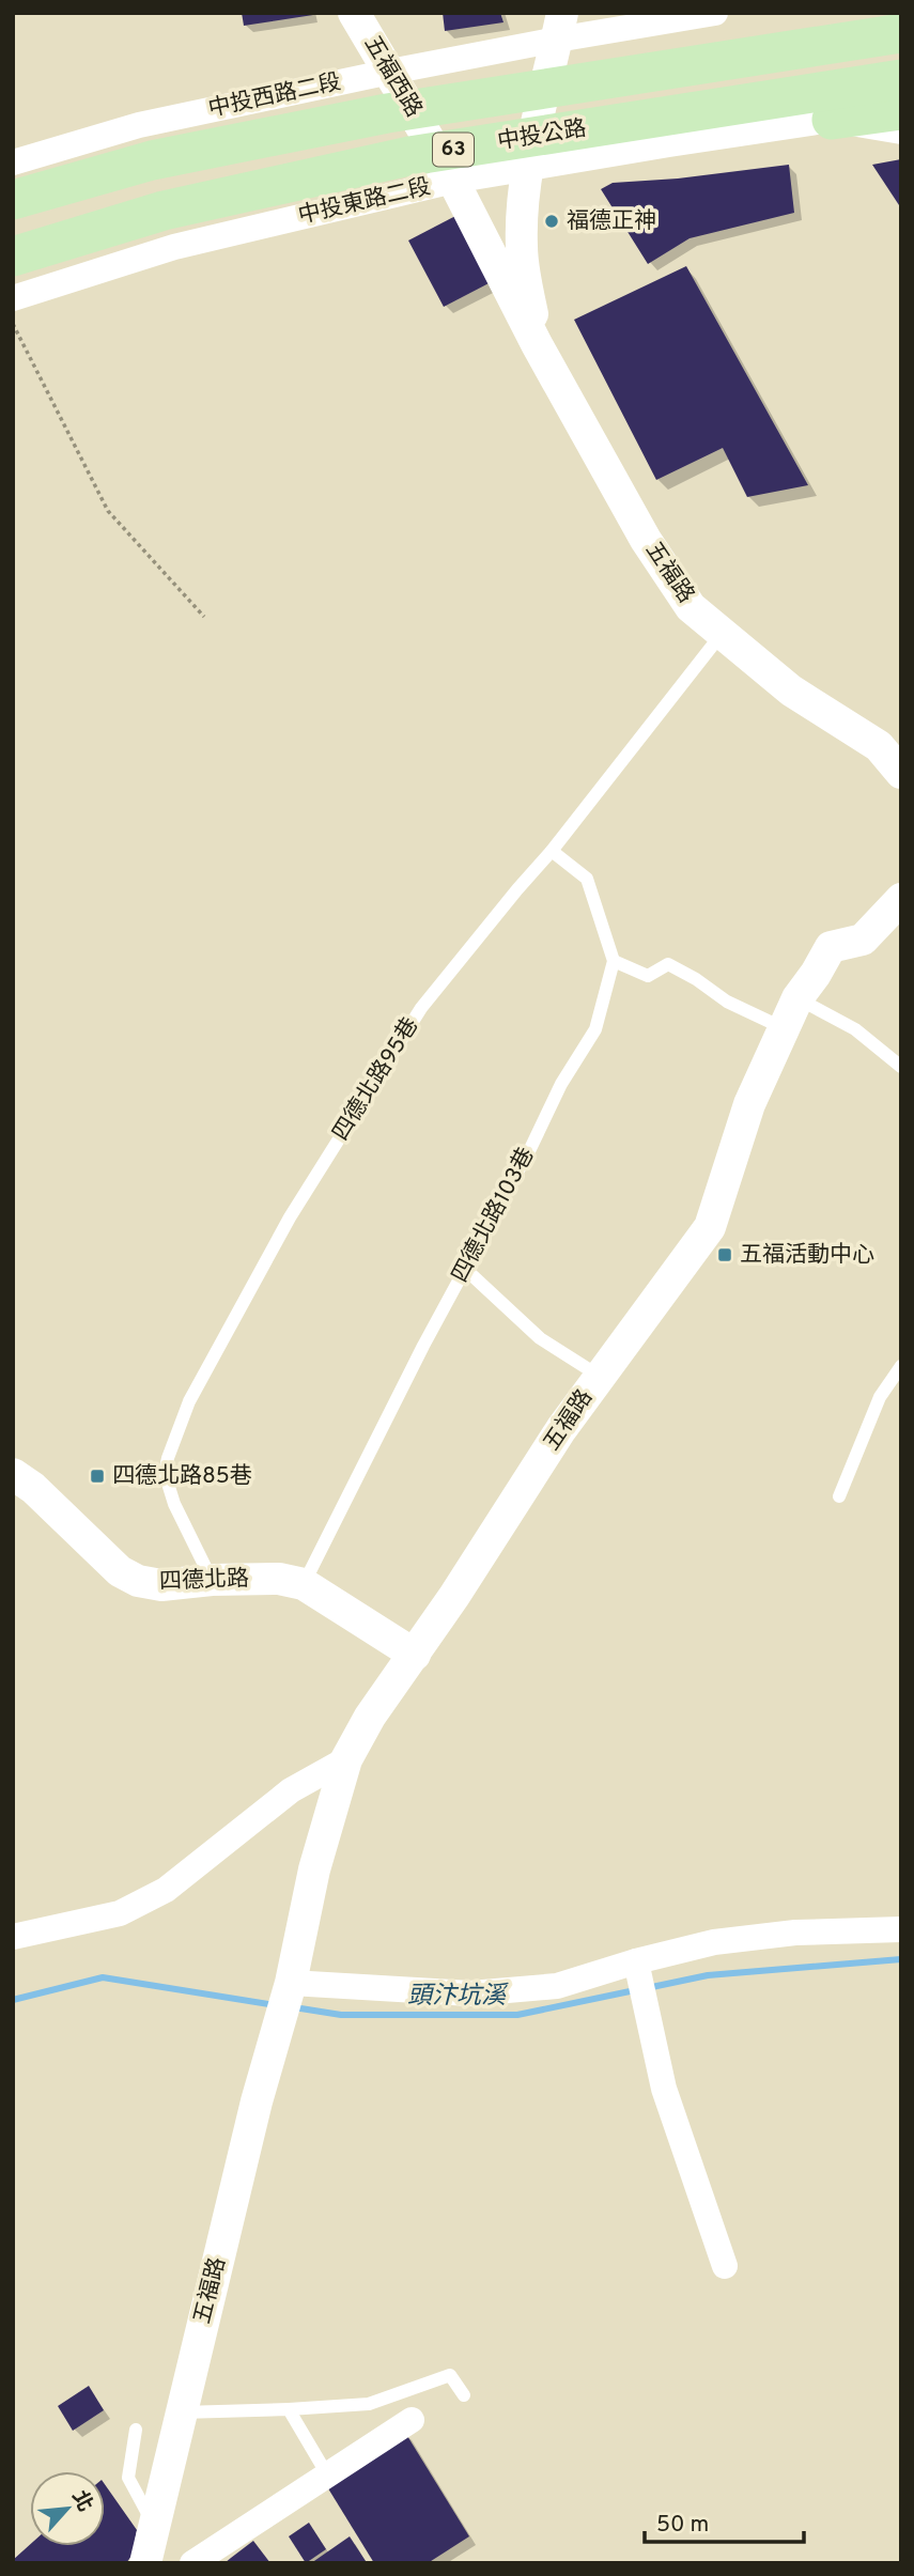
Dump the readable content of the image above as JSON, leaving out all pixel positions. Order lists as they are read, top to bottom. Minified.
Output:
{"streets":{"main road":["中投公路","63"],"street":["五福西路","中投西路二段","中投東路二段","五福路","四德北路"],"lane":["四德北路95巷","四德北路103巷"]},"crossings":[["五福西路","中投西路二段"],["五福西路","中投東路二段"],["五福西路","五福路"],["中投西路二段","五福路"],["中投東路二段","五福路"],["五福路","四德北路95巷"],["五福路","四德北路"],["四德北路95巷","四德北路"],["四德北路103巷","四德北路"]],"water":["頭汴坑溪"],"places":{"other":["福德正神"],"transit":["五福活動中心","四德北路85巷"]},"scale_bar":"50 m","north":"top right"}
